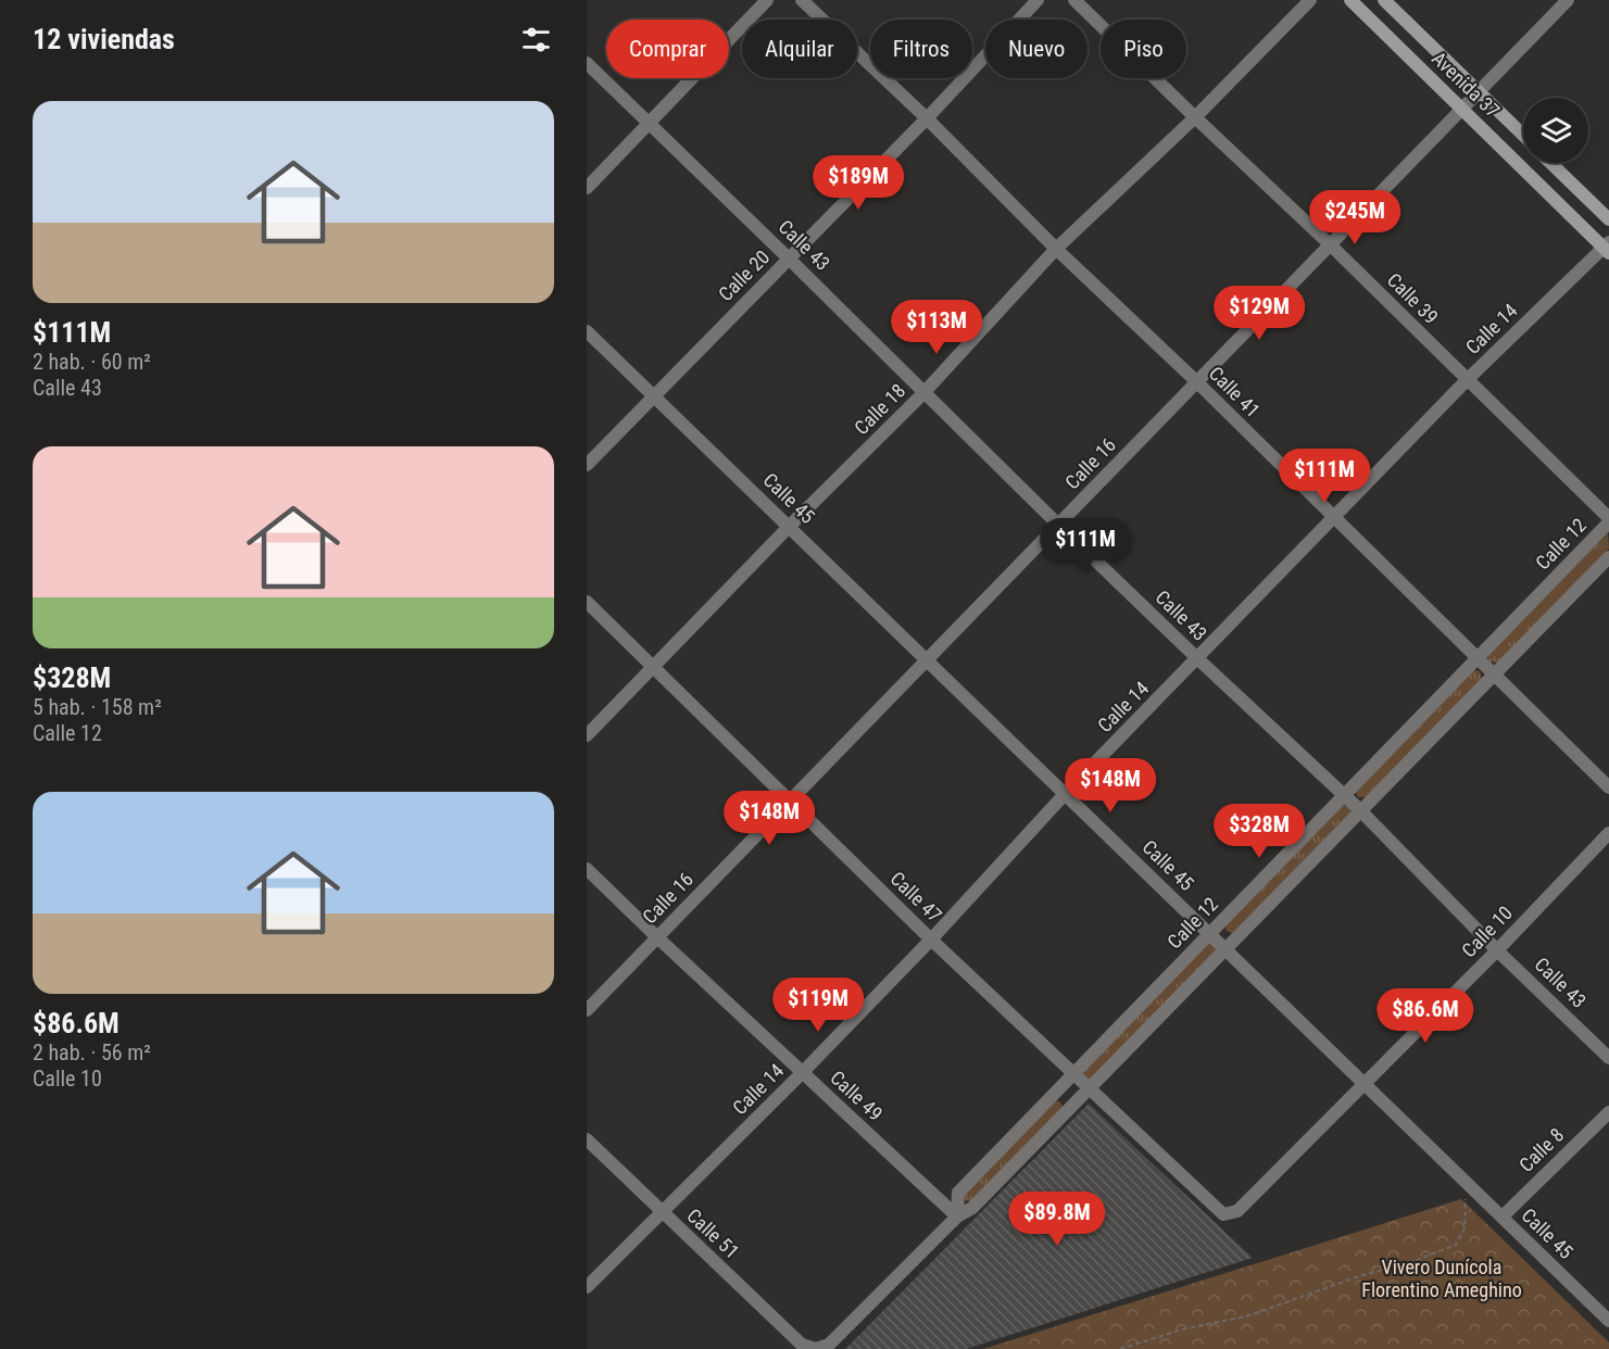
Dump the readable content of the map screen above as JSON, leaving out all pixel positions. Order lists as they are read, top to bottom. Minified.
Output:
{"streets":{"main road":["Avenida 37"],"street":["Calle 43","Calle 20","Calle 39","Calle 14","Calle 41","Calle 18","Calle 16","Calle 45","Calle 12","Calle 47","Calle 10","Calle 49","Calle 8","Calle 51"]},"crossings":[["Avenida 37","Calle 14"],["Avenida 37","Calle 16"],["Calle 43","Calle 20"],["Calle 43","Calle 14"],["Calle 43","Calle 18"],["Calle 43","Calle 16"],["Calle 43","Calle 12"],["Calle 43","Calle 10"],["Calle 20","Calle 41"],["Calle 20","Calle 45"],["Calle 39","Calle 14"],["Calle 39","Calle 18"],["Calle 39","Calle 16"],["Calle 39","Calle 12"],["Calle 14","Calle 41"],["Calle 14","Calle 45"],["Calle 14","Calle 47"],["Calle 14","Calle 49"],["Calle 14","Calle 51"],["Calle 41","Calle 18"],["Calle 41","Calle 16"],["Calle 41","Calle 12"],["Calle 18","Calle 45"],["Calle 18","Calle 47"],["Calle 16","Calle 45"],["Calle 16","Calle 47"],["Calle 16","Calle 49"],["Calle 45","Calle 12"],["Calle 45","Calle 10"],["Calle 45","Calle 8"],["Calle 12","Calle 47"],["Calle 12","Calle 49"],["Calle 12","Calle 51"],["Calle 47","Calle 10"]],"parks":["Vivero Dunícola Florentino Ameghino"],"page":{"heading":"12 viviendas","chip":["Comprar","Alquilar","Filtros","Nuevo","Piso"],"list":[{"name":"$111M","note":"2 hab. · 60 m² · Calle 43"},{"name":"$328M","note":"5 hab. · 158 m² · Calle 12"},{"name":"$86.6M","note":"2 hab. · 56 m² · Calle 10"}],"price":["$189M","$245M","$129M","$113M","$111M","$111M","$148M","$148M","$328M","$119M","$86.6M","$89.8M"]}}
